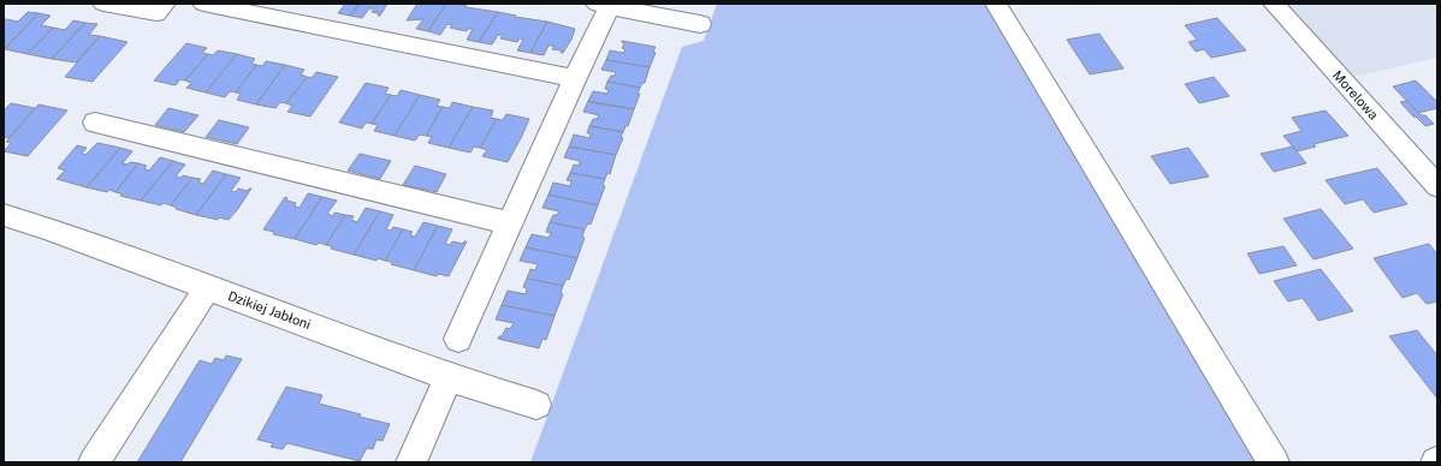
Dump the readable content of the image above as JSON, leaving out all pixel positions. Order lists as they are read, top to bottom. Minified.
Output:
{"streets":{"street":["Morelowa","Dzikiej Jabłoni"]}}
